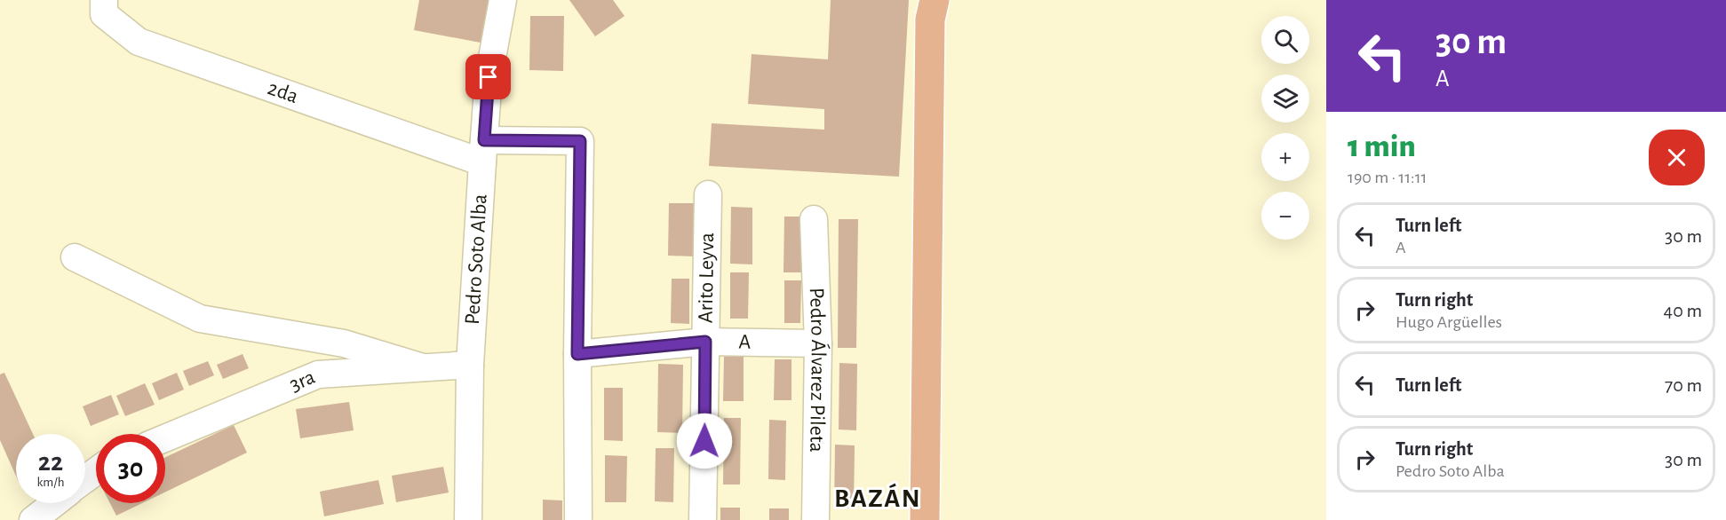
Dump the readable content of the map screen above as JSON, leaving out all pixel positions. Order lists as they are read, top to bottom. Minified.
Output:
{"streets":{"street":["2da","Pedro Soto Alba","Arito Leyva","A","Pedro Álvarez Pileta","3ra"]},"crossings":[["2da","Pedro Soto Alba"],["Pedro Soto Alba","3ra"],["Arito Leyva","A"],["A","Pedro Álvarez Pileta"]],"districts":["BAZÁN"],"page":{"turn":["30 m","A"],"map_buttons":["+","−"],"heading":["1 min","190 m · 11:11"],"list":[{"name":"Turn left","note":"A","value":"30 m"},{"name":"Turn right","note":"Hugo Argüelles","value":"40 m"},{"name":"Turn left","value":"70 m"},{"name":"Turn right","note":"Pedro Soto Alba","value":"30 m"}],"speed":"22 km/h","limit":"30"}}
